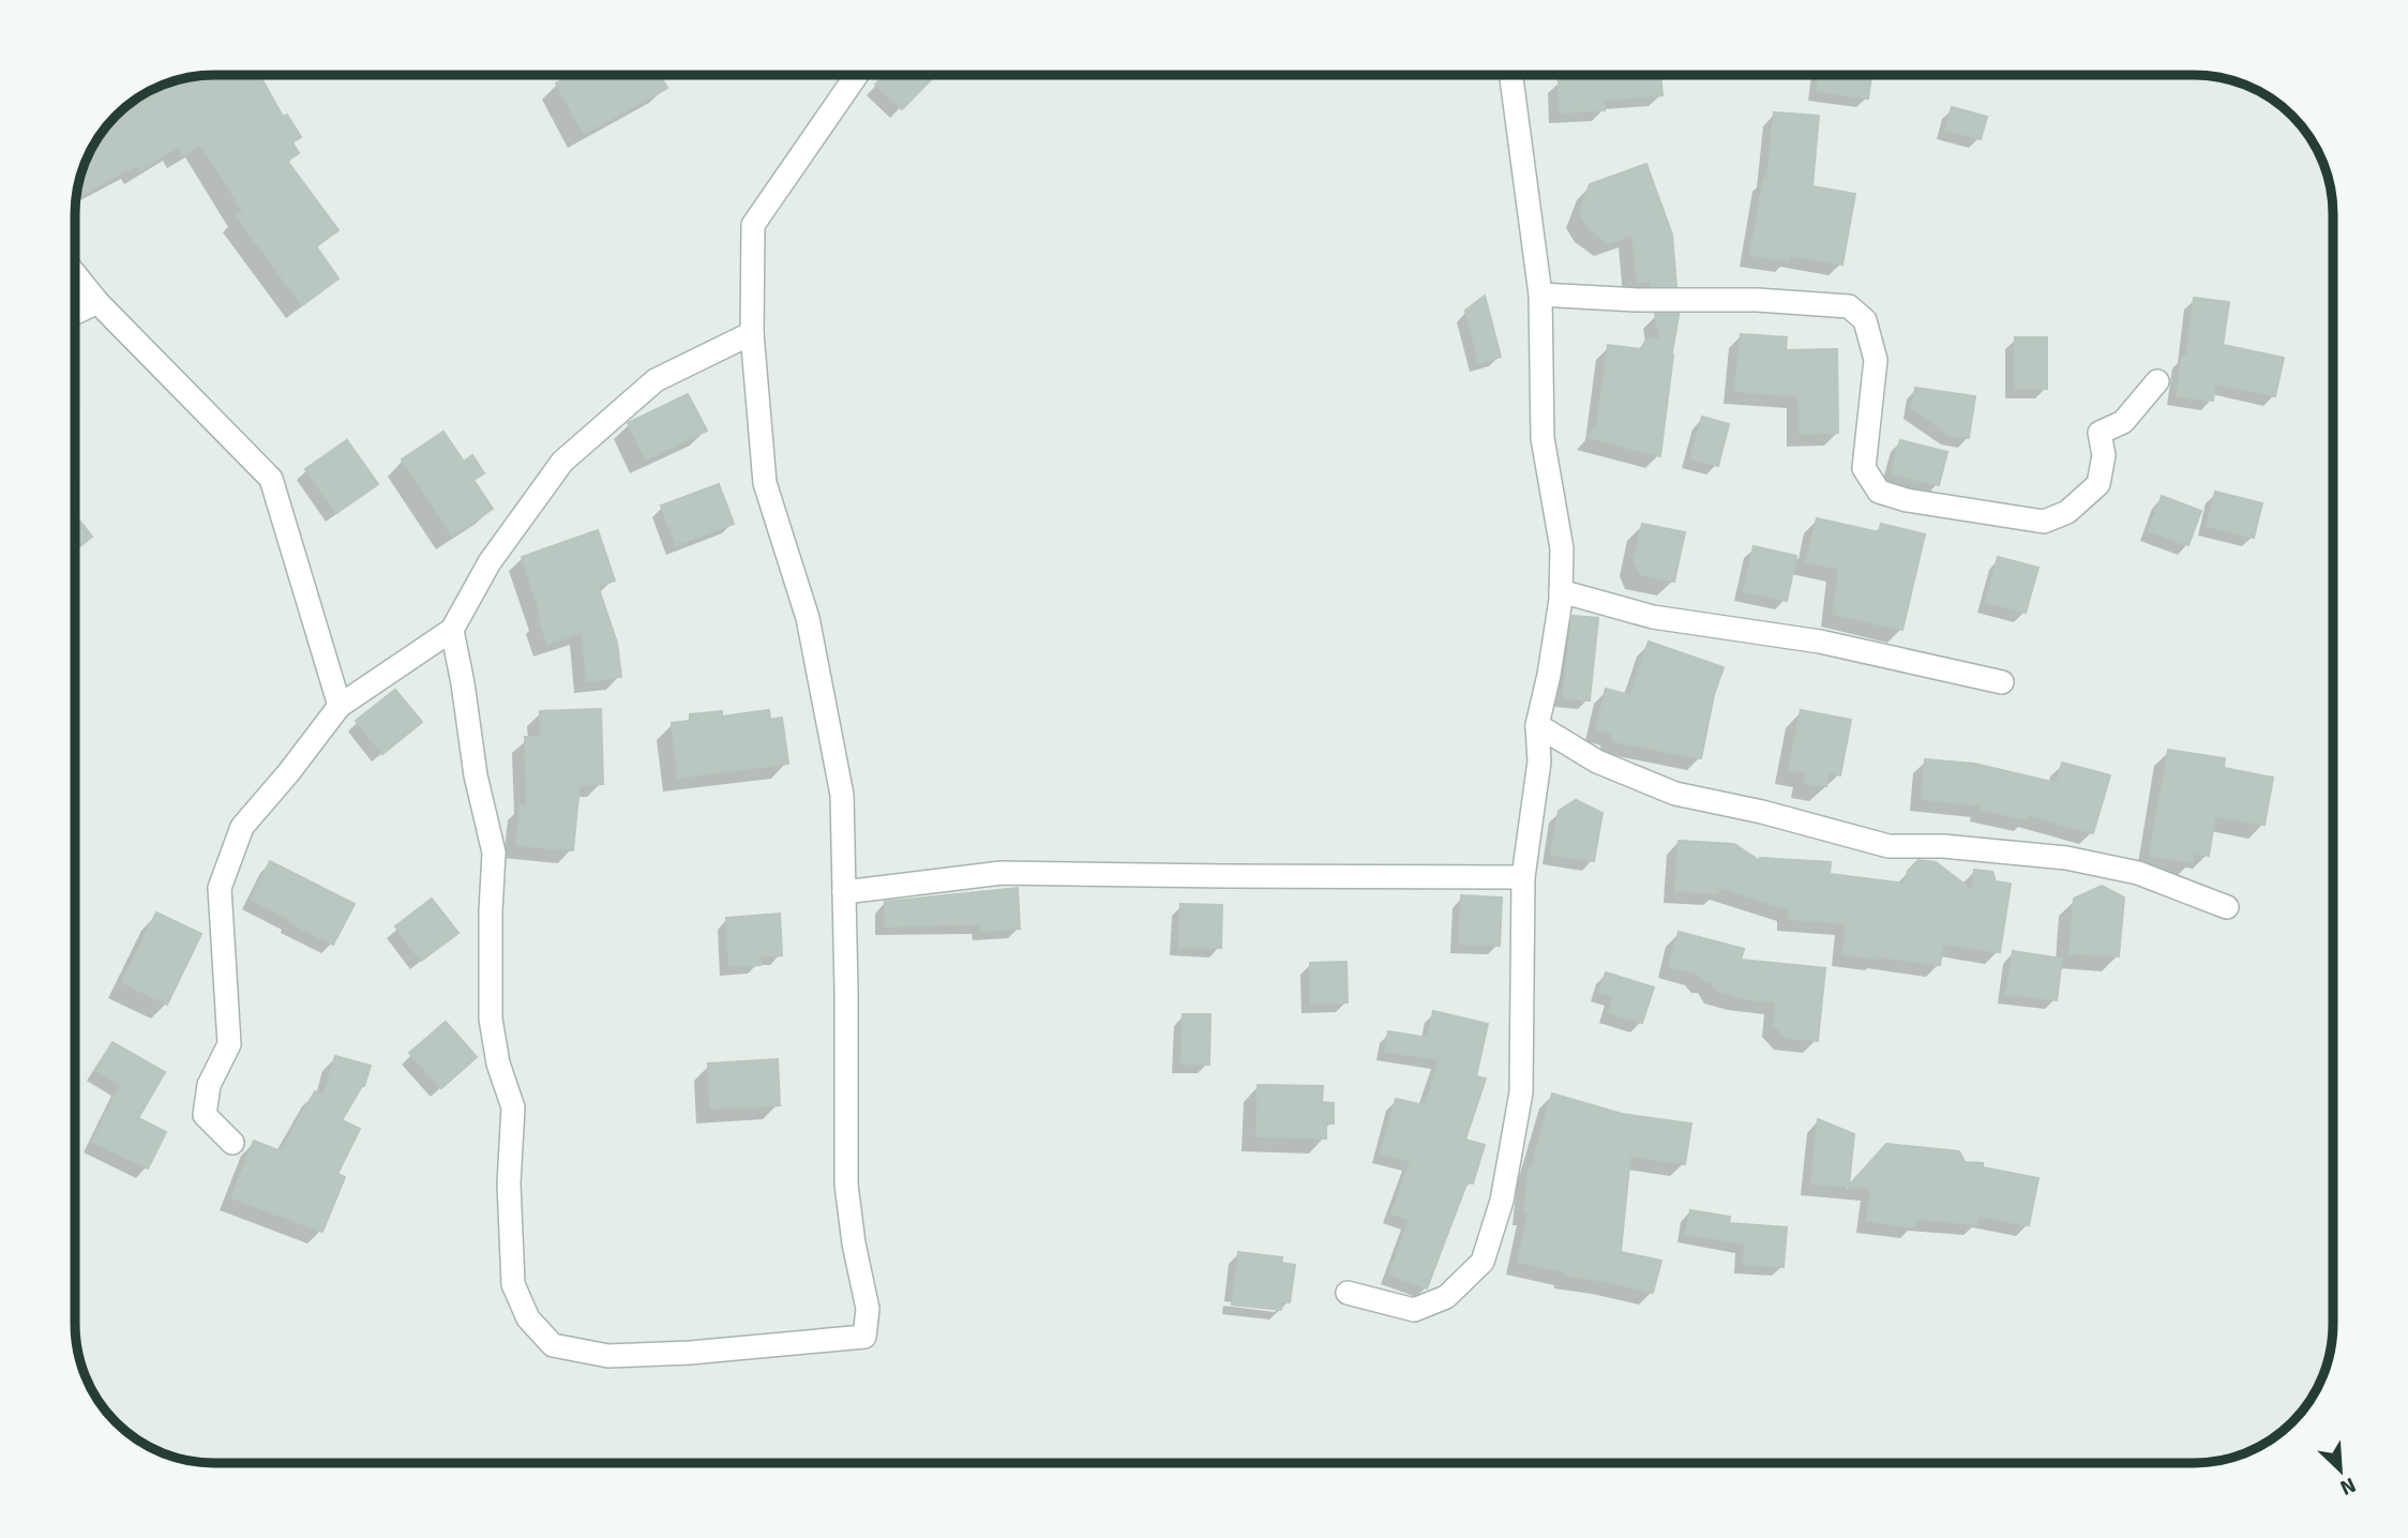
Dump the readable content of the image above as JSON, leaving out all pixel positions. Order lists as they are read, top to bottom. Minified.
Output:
{"north":"bottom right"}
